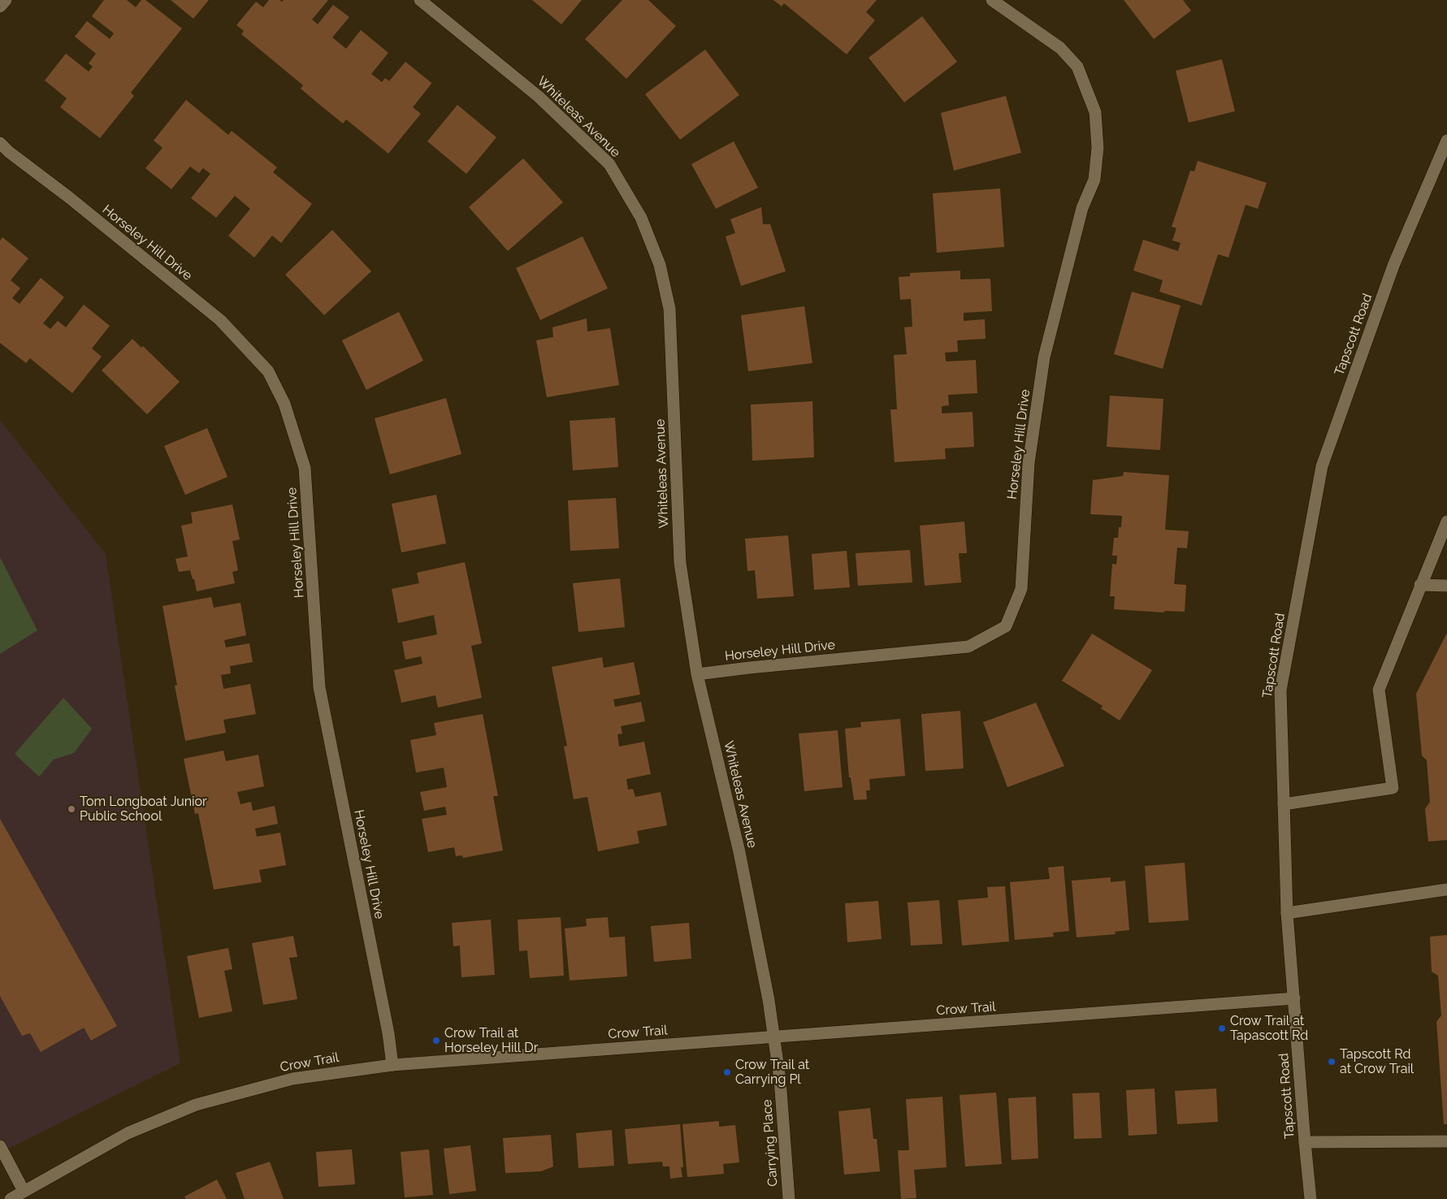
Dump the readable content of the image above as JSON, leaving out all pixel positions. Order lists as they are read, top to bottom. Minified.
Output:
{"streets":{"street":["Whiteleas Avenue","Horseley Hill Drive","Tapscott Road","Crow Trail","Carrying Place"]},"crossings":[["Whiteleas Avenue","Horseley Hill Drive"],["Whiteleas Avenue","Crow Trail"],["Whiteleas Avenue","Carrying Place"],["Horseley Hill Drive","Crow Trail"],["Tapscott Road","Crow Trail"],["Crow Trail","Carrying Place"]],"places":["Tom Longboat Junior Public School","Crow Trail at Tapascott Rd","Crow Trail at Horseley Hill Dr","Tapscott Rd at Crow Trail","Crow Trail at Carrying Pl"]}
